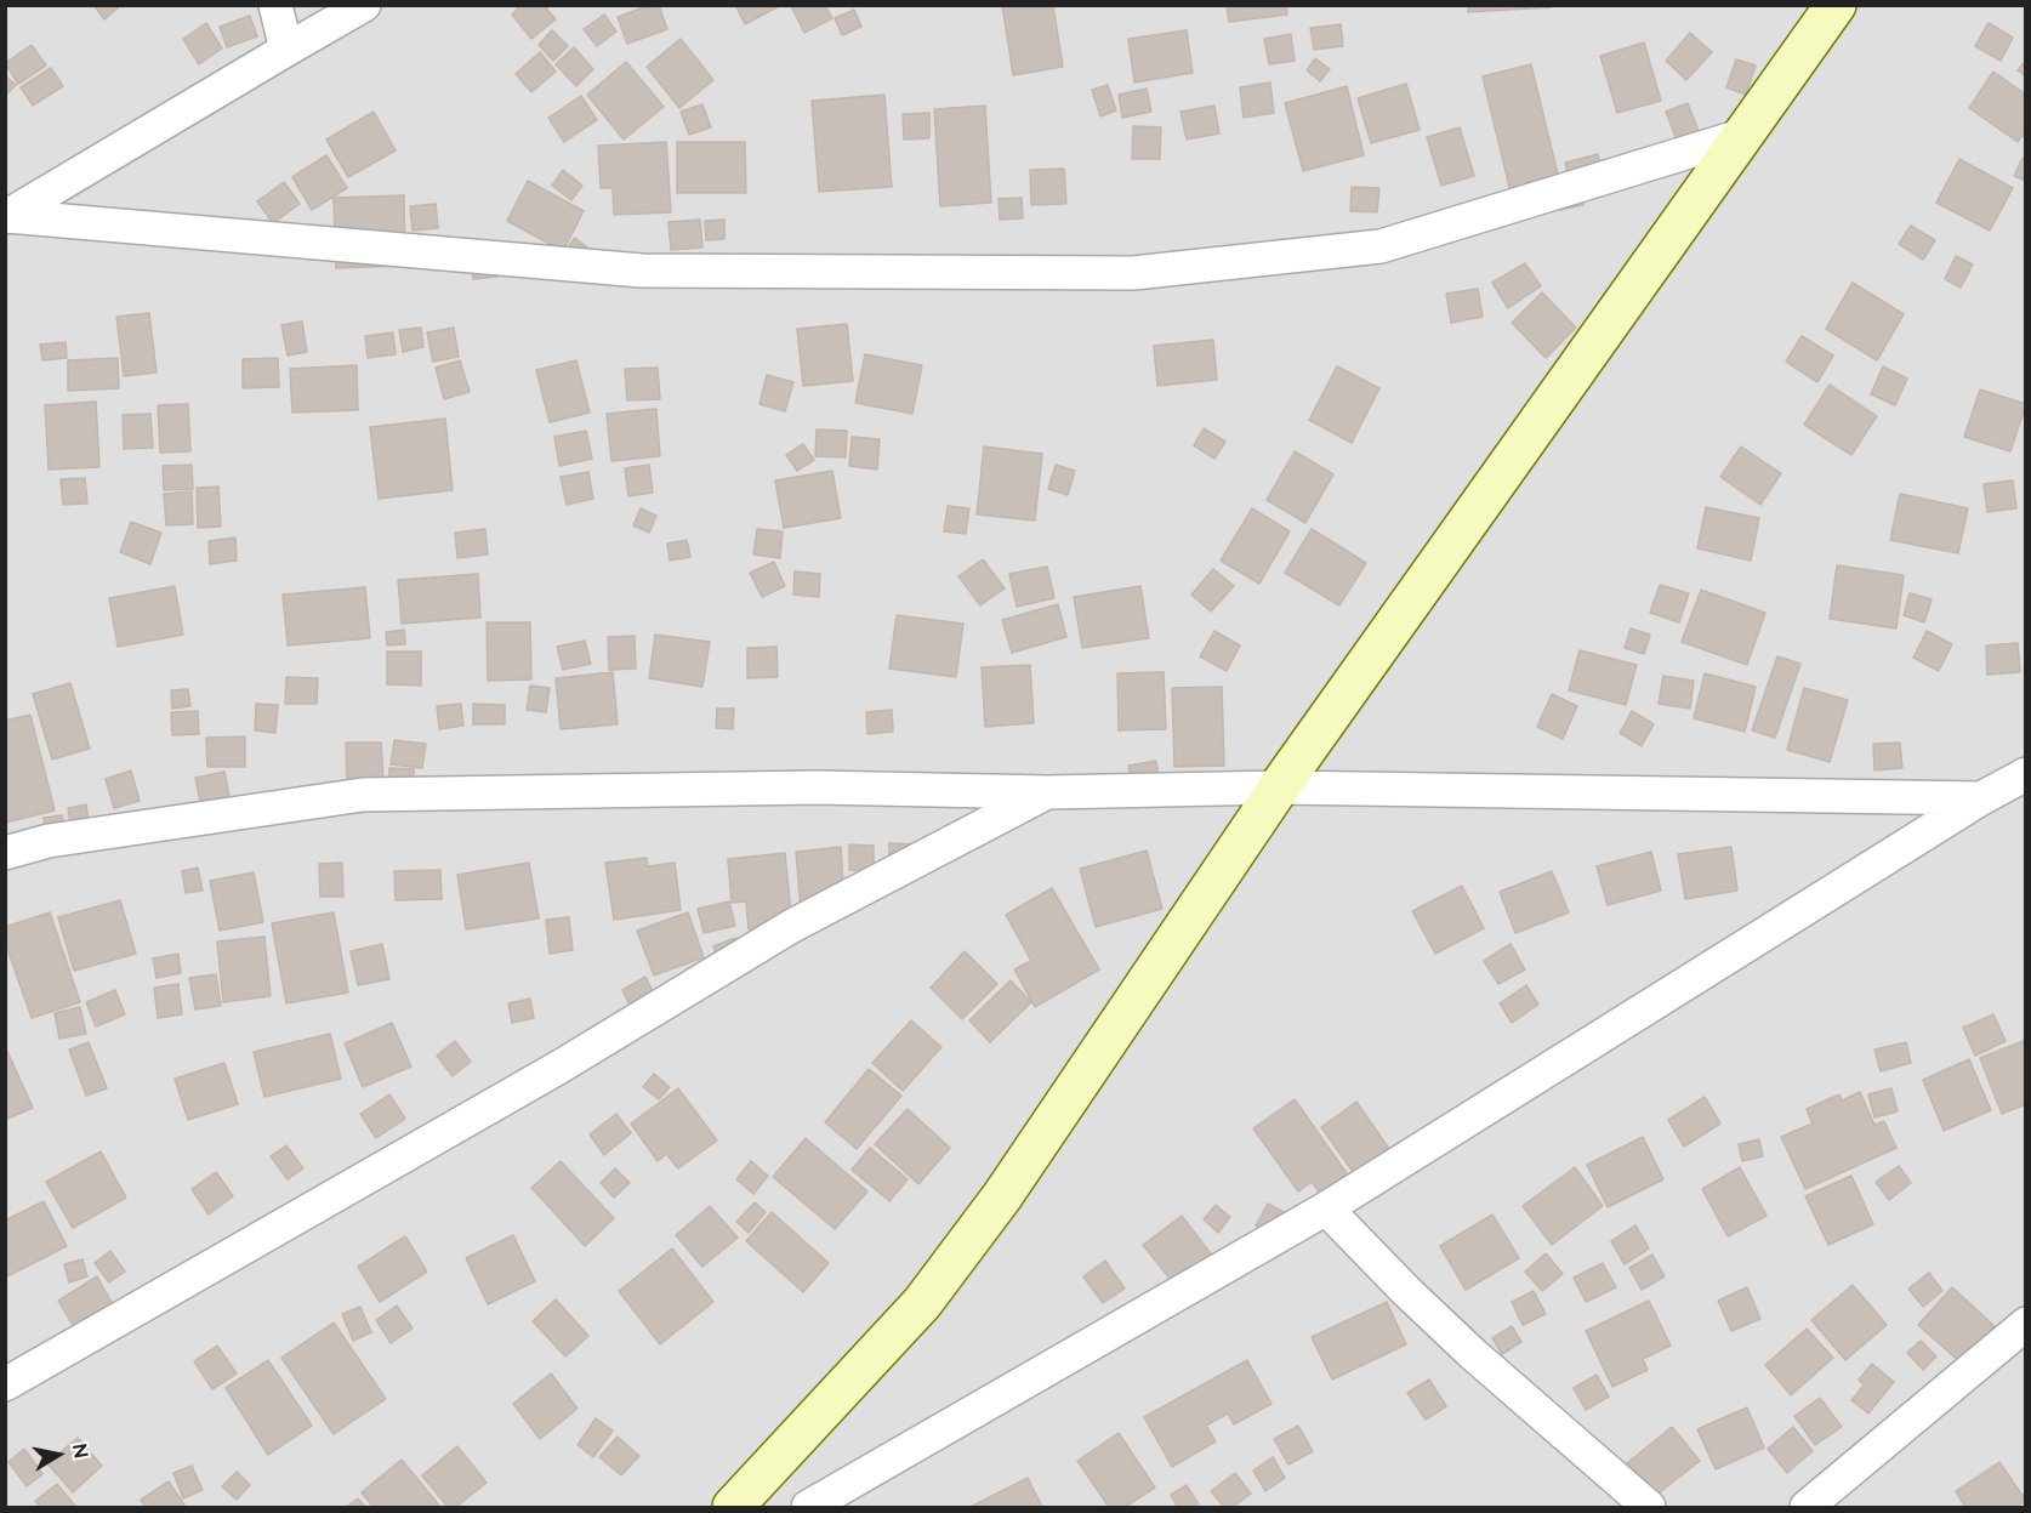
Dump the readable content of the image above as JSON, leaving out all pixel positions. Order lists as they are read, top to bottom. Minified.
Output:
{"north":"right"}
